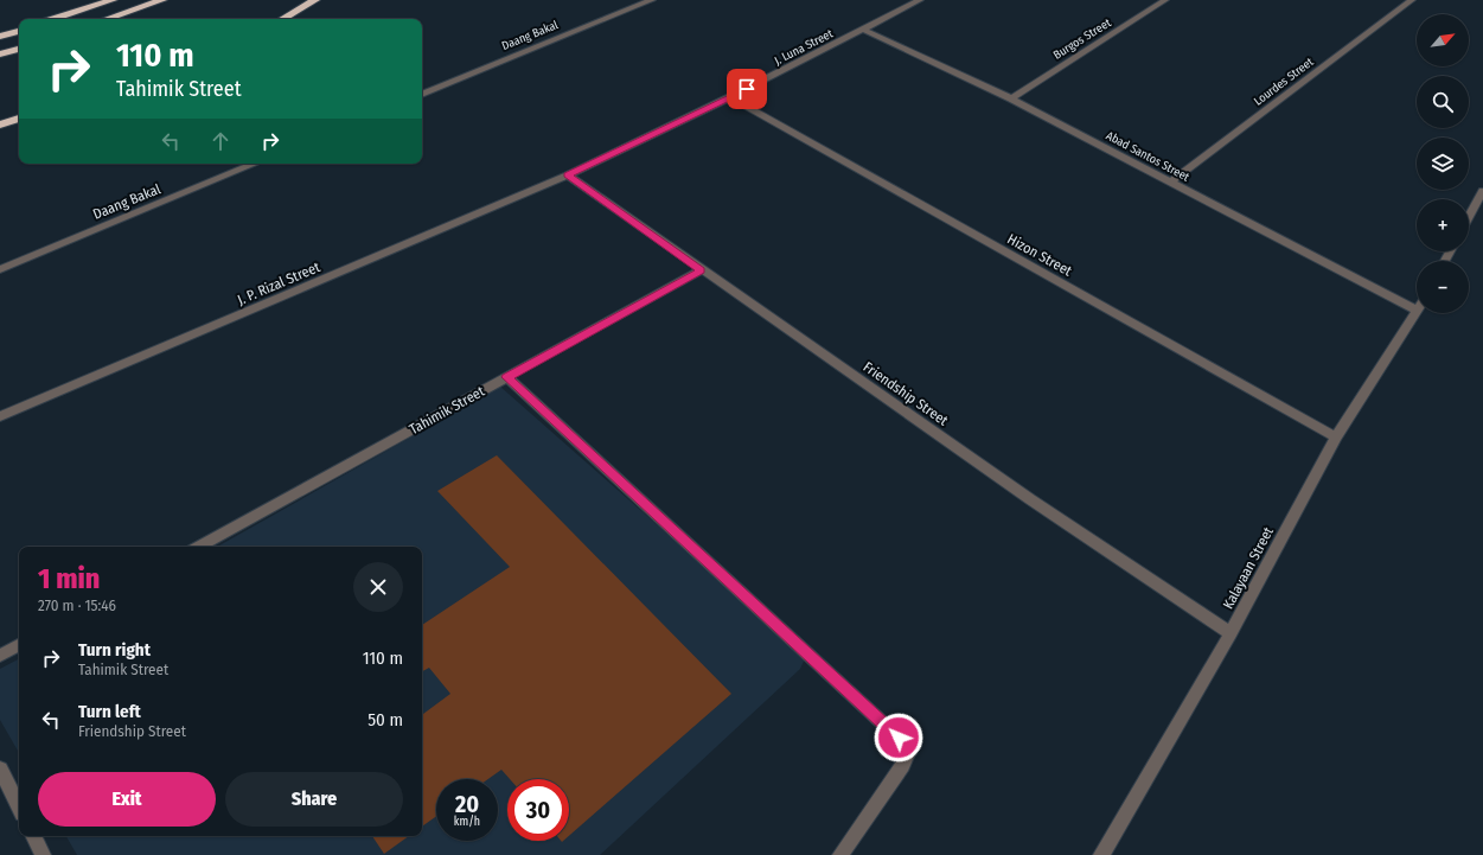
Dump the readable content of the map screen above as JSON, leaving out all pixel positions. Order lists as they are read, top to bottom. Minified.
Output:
{"streets":{"street":["Daang Bakal","Burgos Street","J. Luna Street","Lourdes Street","Abad Santos Street","Hizon Street","J. P. Rizal Street","Friendship Street","Tahimik Street","Kalayaan Street"]},"crossings":[["Burgos Street","Abad Santos Street"],["J. Luna Street","Abad Santos Street"],["J. Luna Street","Hizon Street"],["J. Luna Street","J. P. Rizal Street"],["J. Luna Street","Friendship Street"],["Lourdes Street","Abad Santos Street"],["Hizon Street","Kalayaan Street"],["J. P. Rizal Street","Friendship Street"],["Friendship Street","Tahimik Street"],["Friendship Street","Kalayaan Street"]],"north":"top right","page":{"map_buttons":["+","−"],"turn":["110 m","Tahimik Street"],"heading":["1 min","270 m · 15:46"],"list":[{"name":"Turn right","note":"Tahimik Street","value":"110 m"},{"name":"Turn left","note":"Friendship Street","value":"50 m"}],"buttons":["Exit","Share"],"speed":"20 km/h","limit":"30"}}
